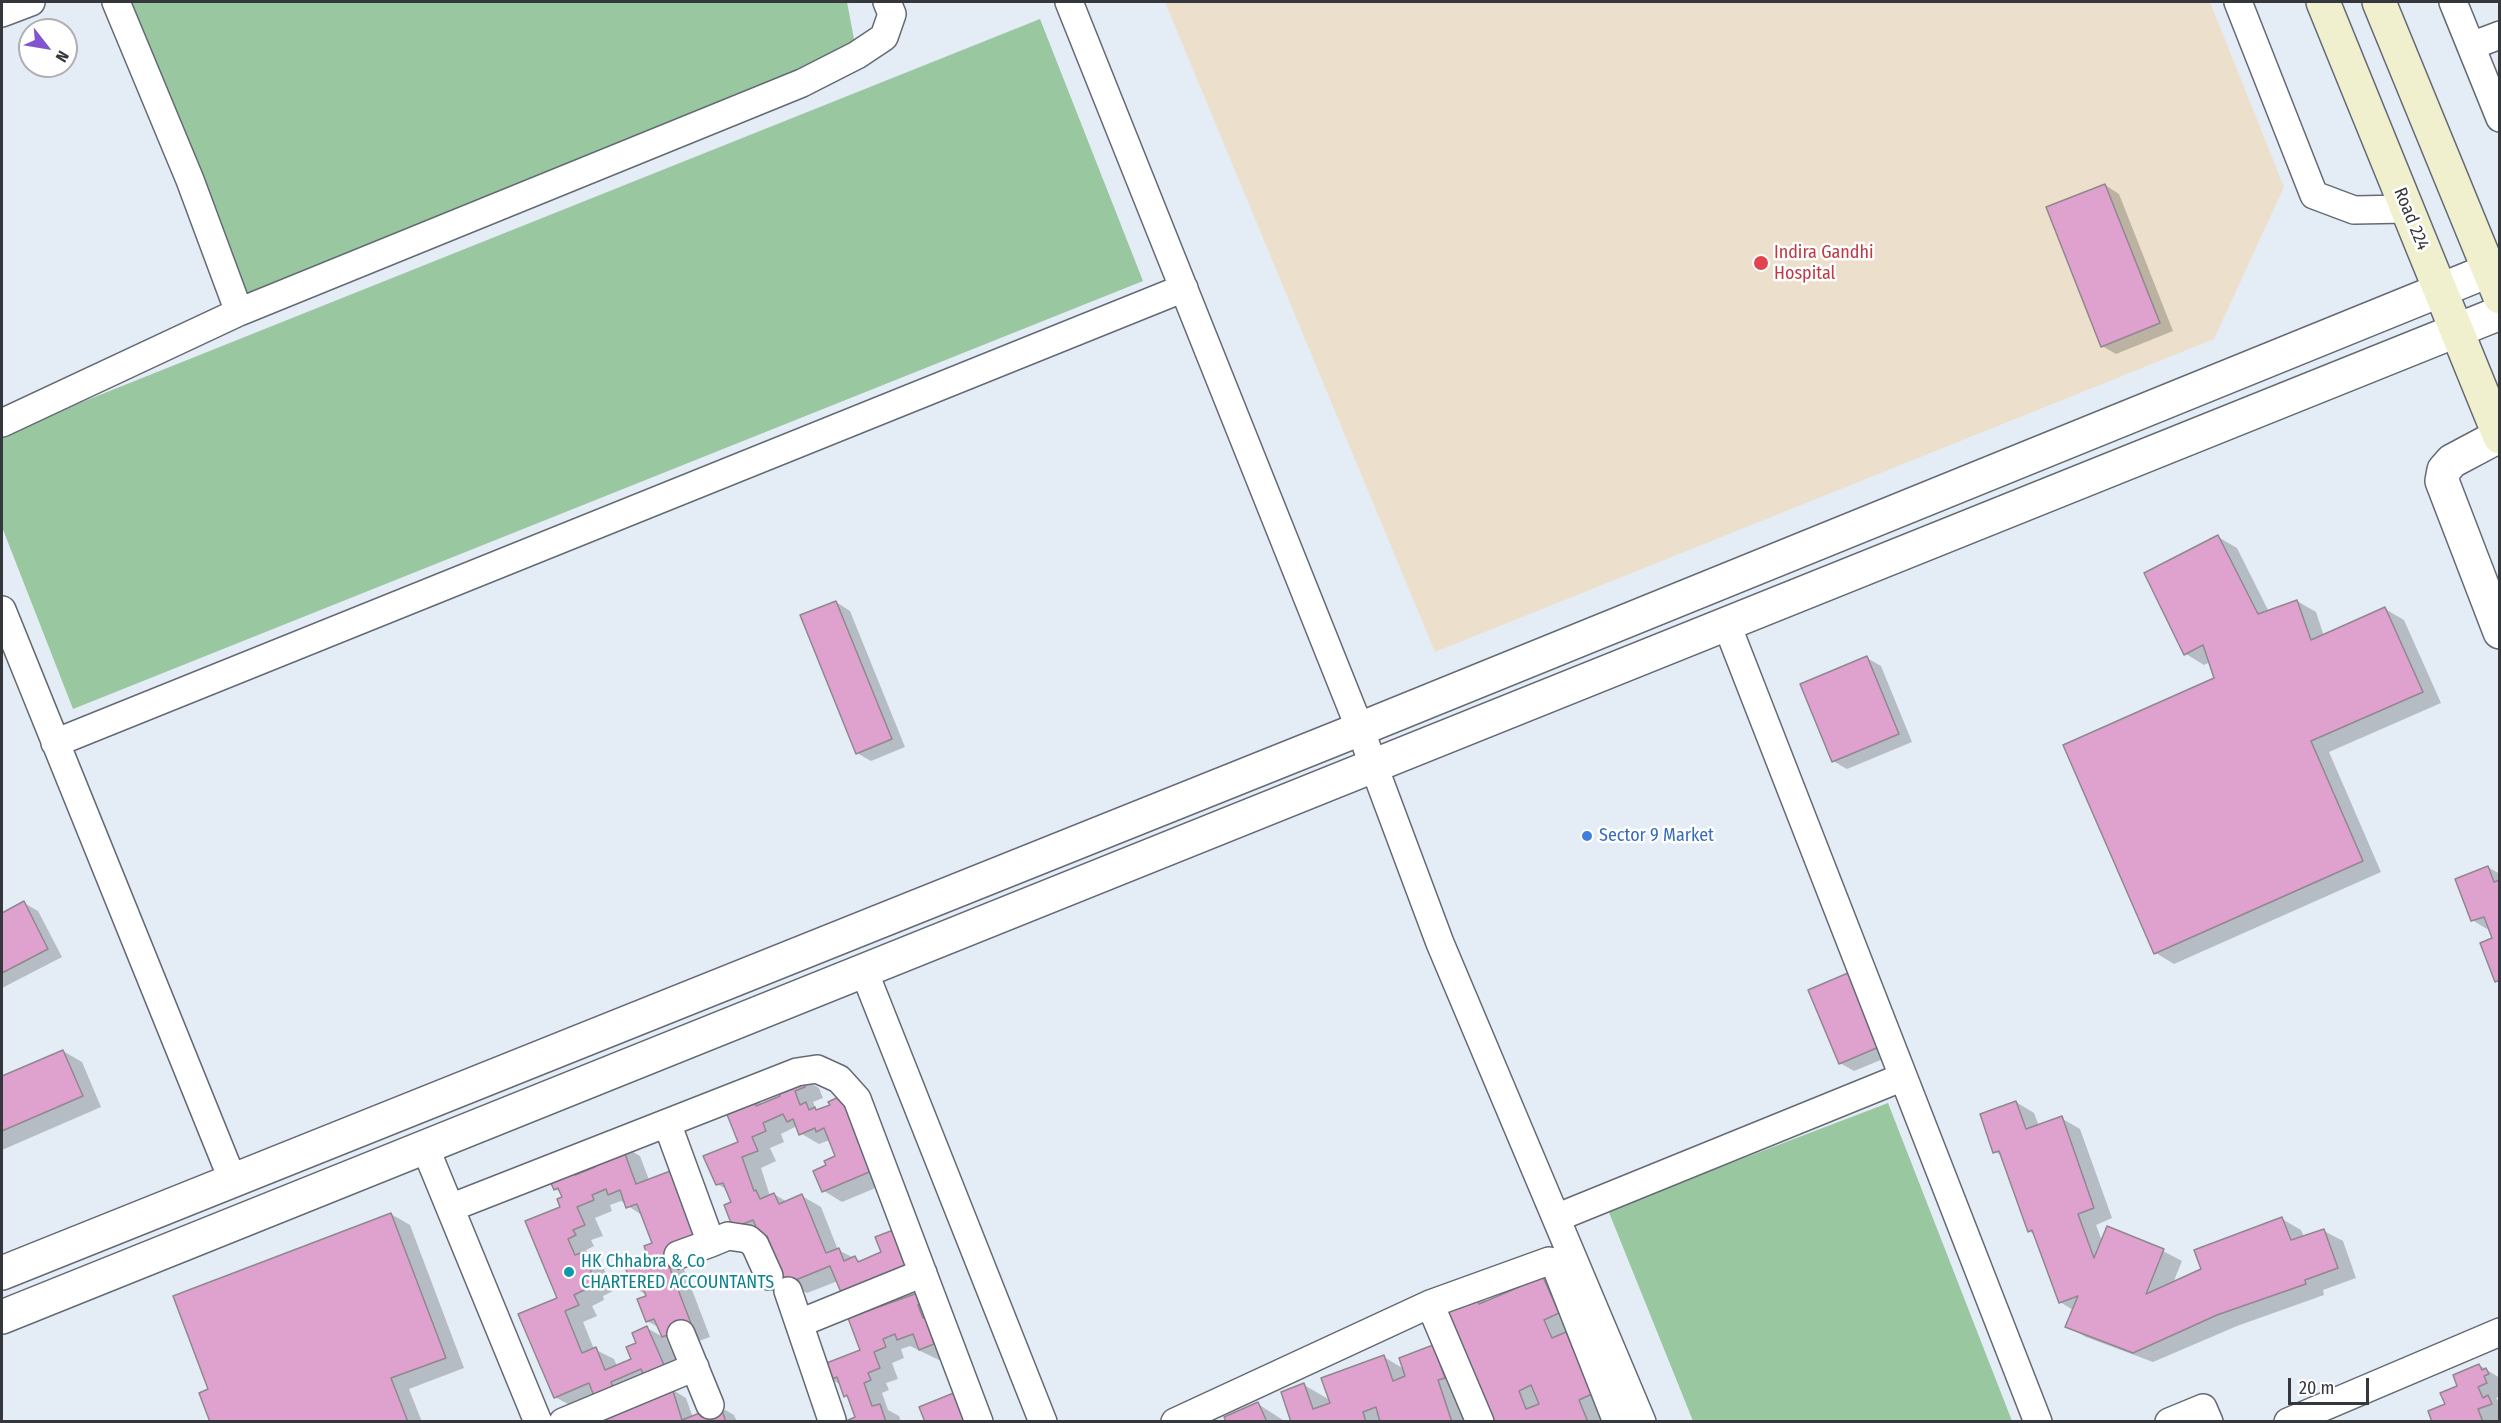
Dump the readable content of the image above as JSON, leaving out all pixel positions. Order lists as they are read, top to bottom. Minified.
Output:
{"streets":{"main road":["Road 224"]},"places":["Indira Gandhi Hospital","Sector 9 Market","HK Chhabra & Co CHARTERED ACCOUNTANTS"],"scale_bar":"20 m","north":"bottom right"}
